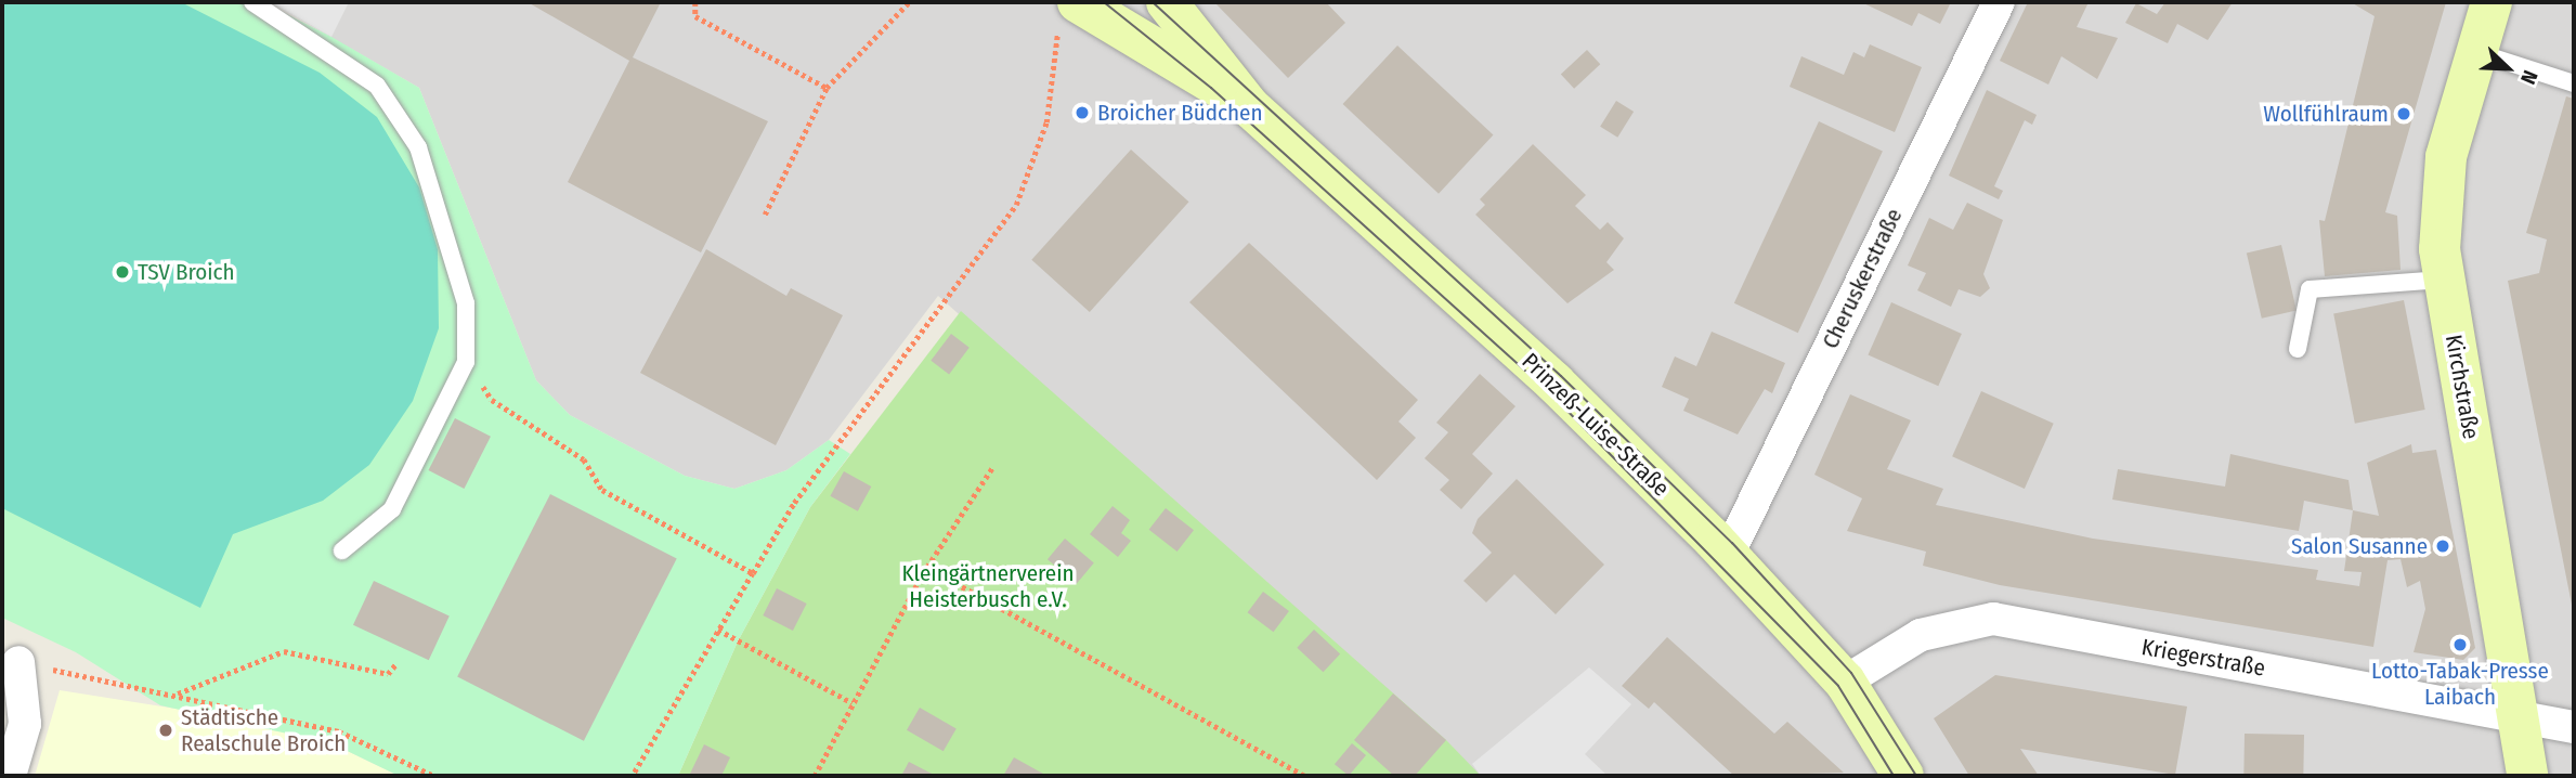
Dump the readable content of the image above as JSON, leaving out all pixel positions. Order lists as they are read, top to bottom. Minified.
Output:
{"streets":{"main road":["Kirchstraße","Prinzeß-Luise-Straße"],"street":["Cheruskerstraße","Kriegerstraße"]},"crossings":[["Cheruskerstraße","Prinzeß-Luise-Straße"],["Kirchstraße","Kriegerstraße"],["Prinzeß-Luise-Straße","Kriegerstraße"]],"parks":["Kleingärtnerverein Heisterbusch e.V."],"places":["Broicher Büdchen","Wollfühlraum","TSV Broich","Salon Susanne","Lotto-Tabak-Presse Laibach","Städtische Realschule Broich"],"north":"bottom right"}
